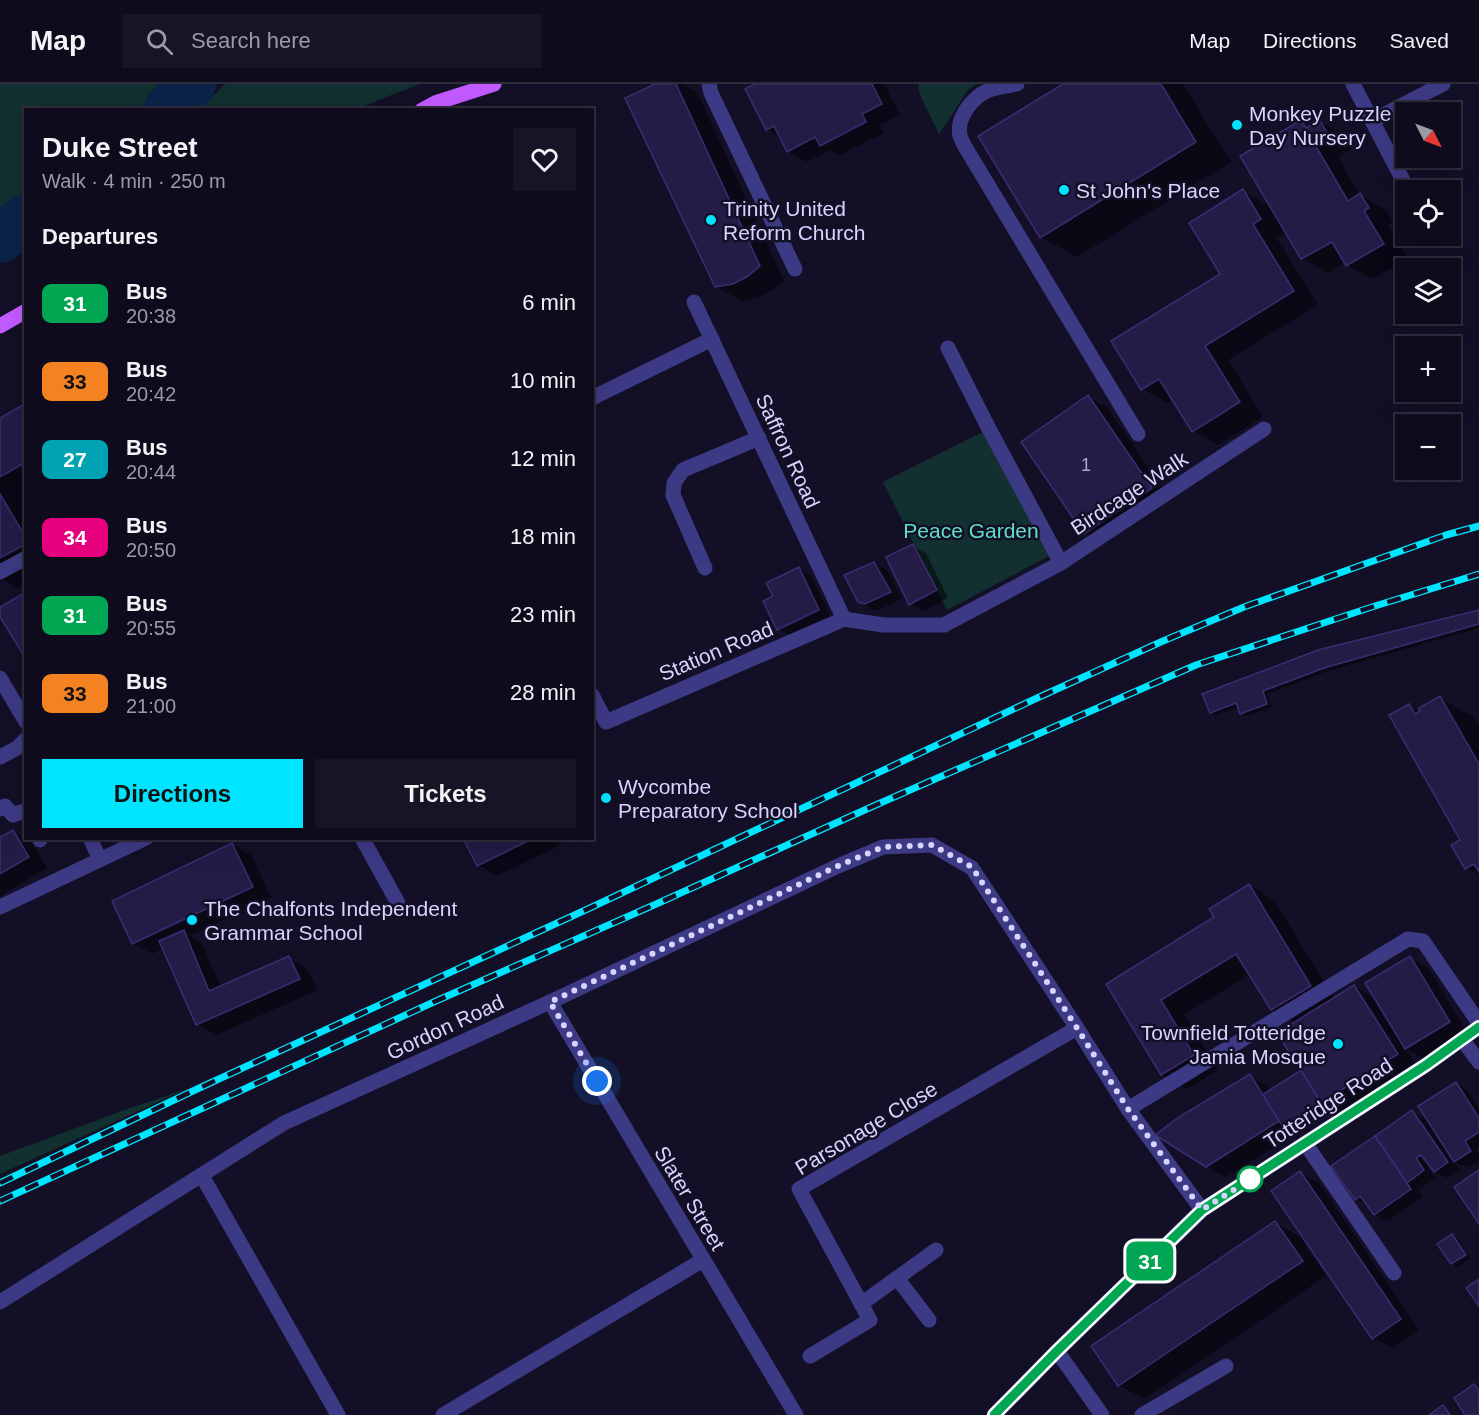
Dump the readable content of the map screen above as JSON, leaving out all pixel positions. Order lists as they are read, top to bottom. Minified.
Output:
{"streets":{"street":["Saffron Road","Birdcage Walk","Station Road","Gordon Road","Totteridge Road","Parsonage Close","Slater Street"]},"crossings":[["Saffron Road","Birdcage Walk"],["Saffron Road","Station Road"],["Birdcage Walk","Station Road"],["Gordon Road","Parsonage Close"],["Gordon Road","Slater Street"]],"parks":["Peace Garden"],"places":["Monkey Puzzle Day Nursery","St John's Place","Trinity United Reform Church","Wycombe Preparatory School","The Chalfonts Independent Grammar School","Townfield Totteridge Jamia Mosque"],"lines":["bus line 31"],"house_numbers":["1"],"north":"bottom right","page":{"header":"Map","search":"Search here","nav":["Map","Directions","Saved"],"on_map":"31","map_buttons":["+","−"],"heading":[["Duke Street","Walk · 4 min · 250 m"],"Departures"],"list":[{"mark":"31","name":"Bus","note":"20:38","value":"6 min"},{"mark":"33","name":"Bus","note":"20:42","value":"10 min"},{"mark":"27","name":"Bus","note":"20:44","value":"12 min"},{"mark":"34","name":"Bus","note":"20:50","value":"18 min"},{"mark":"31","name":"Bus","note":"20:55","value":"23 min"},{"mark":"33","name":"Bus","note":"21:00","value":"28 min"}],"buttons":["Directions","Tickets"]}}
